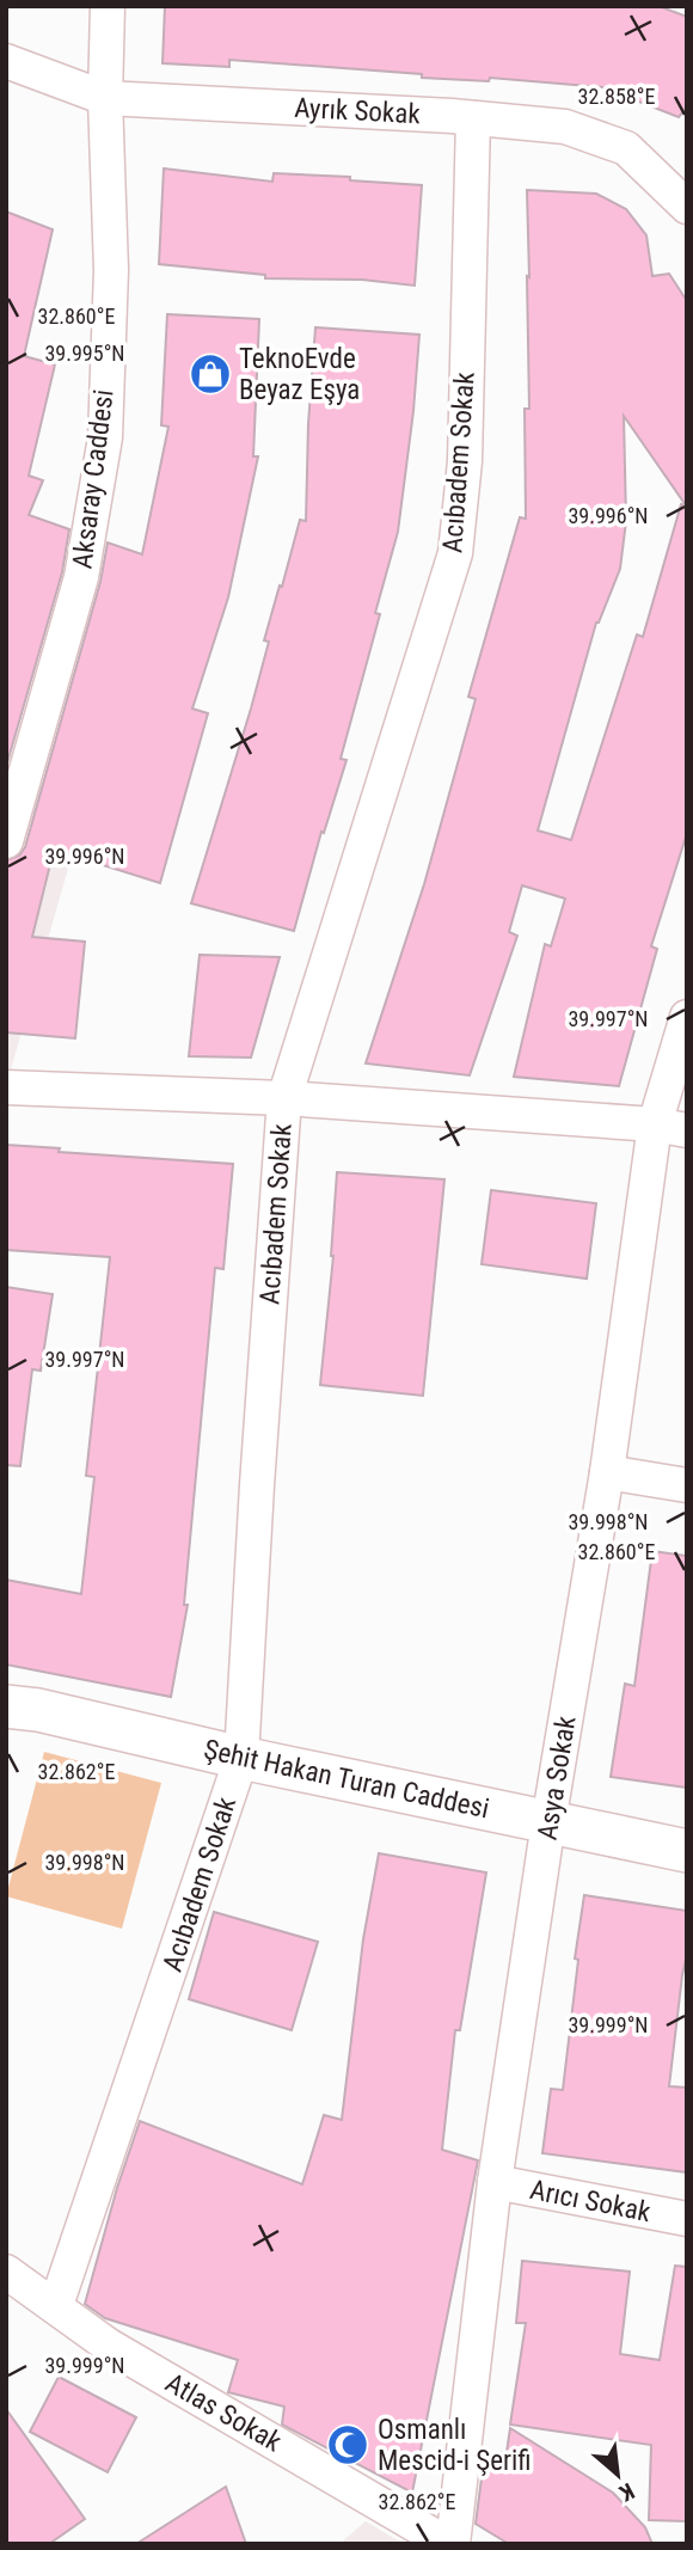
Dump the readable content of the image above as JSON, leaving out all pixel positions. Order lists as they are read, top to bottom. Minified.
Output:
{"streets":{"main road":["Şehit Hakan Turan Caddesi"],"street":["Ayrık Sokak","Acıbadem Sokak","Aksaray Caddesi","Asya Sokak","Arıcı Sokak","Atlas Sokak"]},"crossings":[["Ayrık Sokak","Acıbadem Sokak"],["Ayrık Sokak","Aksaray Caddesi"],["Acıbadem Sokak","Şehit Hakan Turan Caddesi"],["Acıbadem Sokak","Atlas Sokak"],["Asya Sokak","Şehit Hakan Turan Caddesi"],["Asya Sokak","Arıcı Sokak"],["Asya Sokak","Atlas Sokak"]],"places":{"shop":["TeknoEvde Beyaz Eşya"],"mosque":["Osmanlı Mescid-i Şerifi"]},"north":"bottom right","coordinates":["32.858°E","32.860°E","39.995°N","39.996°N","39.997°N","39.998°N","32.862°E","39.999°N"]}
